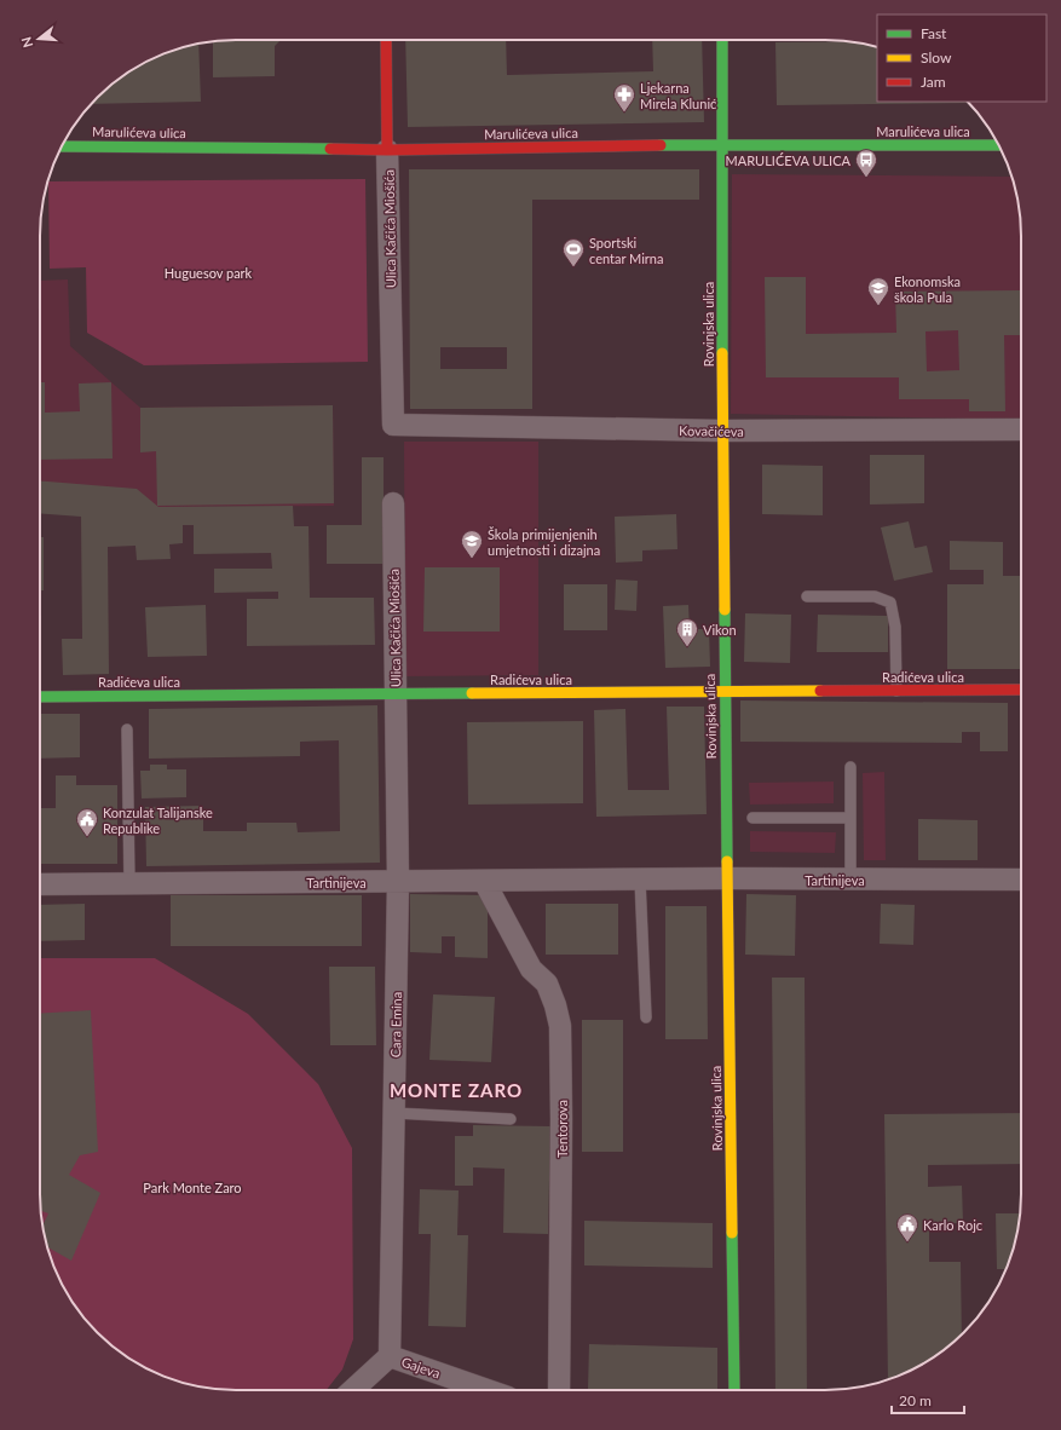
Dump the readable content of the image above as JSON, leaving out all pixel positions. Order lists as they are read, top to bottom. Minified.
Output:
{"streets":{"main road":["Marulićeva ulica","Ulica Kačića Miošića","Rovinjska ulica","Radićeva ulica"],"street":["Kovačićeva","Tartinijeva","Cara Emina","Tentorova","Gajeva"]},"crossings":[["Marulićeva ulica","Ulica Kačića Miošića"],["Marulićeva ulica","Rovinjska ulica"],["Ulica Kačića Miošića","Kovačićeva"],["Ulica Kačića Miošića","Radićeva ulica"],["Ulica Kačića Miošića","Cara Emina"],["Rovinjska ulica","Kovačićeva"],["Rovinjska ulica","Radićeva ulica"],["Rovinjska ulica","Tartinijeva"],["Radićeva ulica","Cara Emina"],["Tartinijeva","Cara Emina"],["Tartinijeva","Tentorova"],["Cara Emina","Gajeva"]],"districts":["MONTE ZARO"],"parks":["Huguesov park","Park Monte Zaro"],"places":{"pharmacy":["Ljekarna Mirela Klunić"],"bus stop":["MARULIĆEVA ULICA"],"sports":["Sportski centar Mirna"],"school or university":["Ekonomska škola Pula","Škola primijenjenih umjetnosti i dizajna"],"building":["Vikon"],"public building":["Konzulat Talijanske Republike","Karlo Rojc"]},"legend":["Fast","Slow","Jam"],"scale_bar":"20 m","north":"left"}
